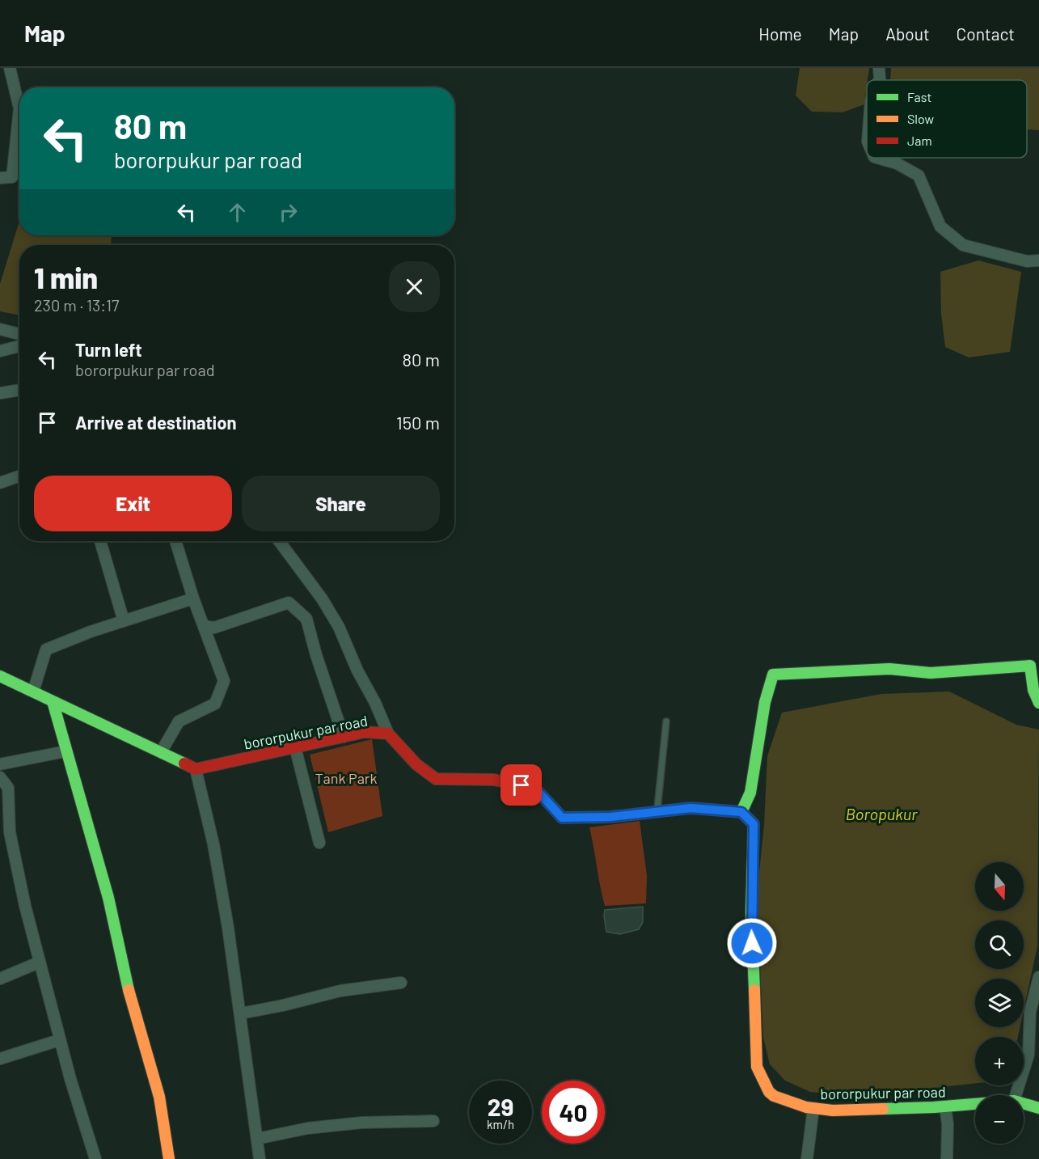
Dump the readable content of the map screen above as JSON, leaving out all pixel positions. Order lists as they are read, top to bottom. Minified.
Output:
{"streets":{"street":["bororpukur par road"]},"water":["Boropukur"],"parks":["Tank Park"],"legend":["Fast","Slow","Jam"],"north":"bottom","page":{"header":"Map","nav":["Home","Map","About","Contact"],"turn":["80 m","bororpukur par road"],"heading":["1 min","230 m · 13:17"],"list":[{"name":"Turn left","note":"bororpukur par road","value":"80 m"},{"name":"Arrive at destination","value":"150 m"}],"buttons":["Exit","Share"],"map_buttons":["+","−"],"speed":"29 km/h","limit":"40"}}
